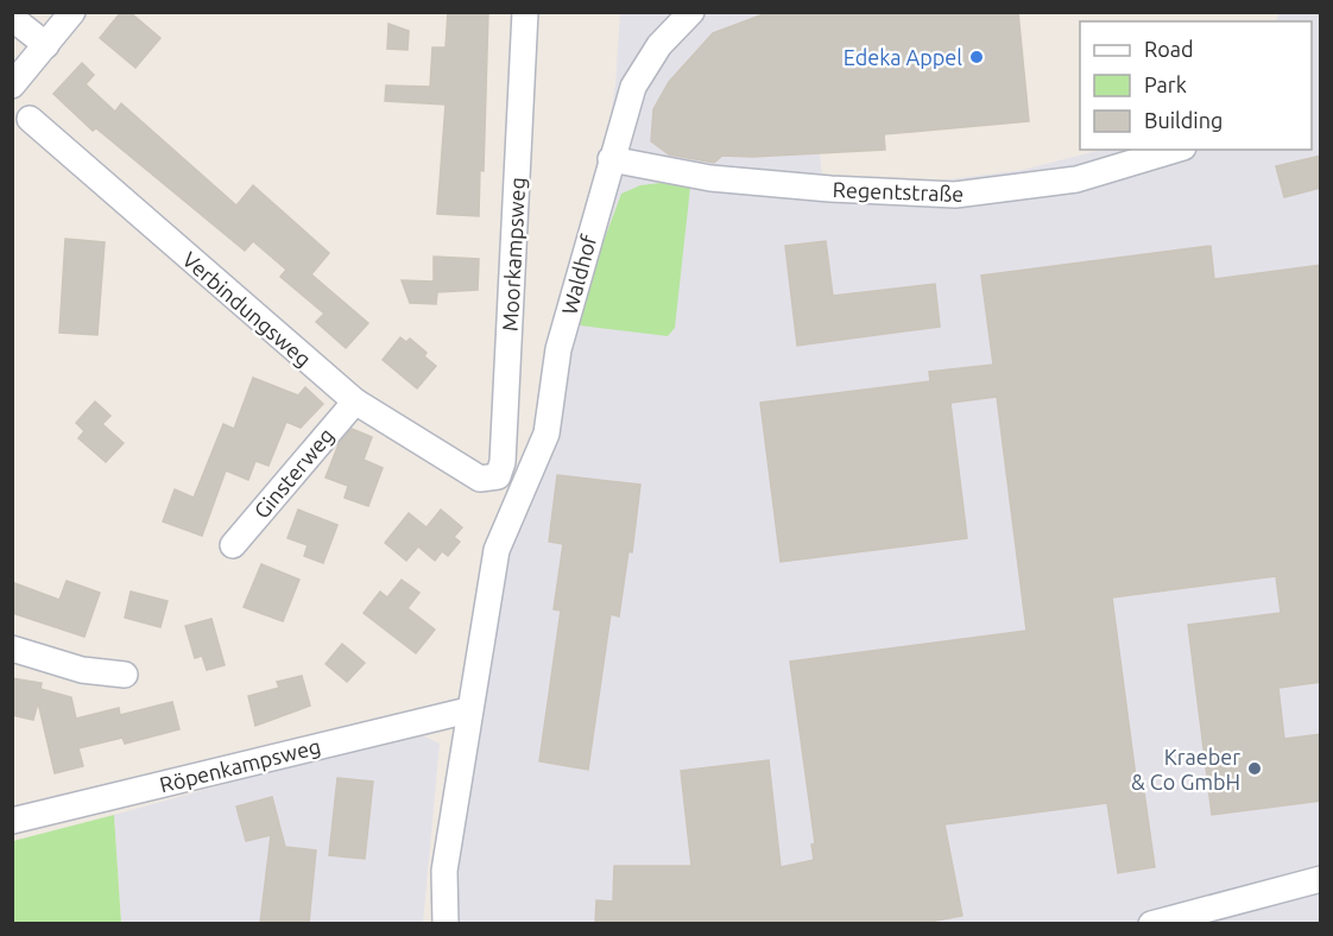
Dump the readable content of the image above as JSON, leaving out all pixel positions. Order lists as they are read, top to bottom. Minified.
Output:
{"streets":{"street":["Regentstraße","Moorkampsweg","Waldhof","Verbindungsweg","Ginsterweg","Röpenkampsweg"]},"crossings":[["Regentstraße","Waldhof"],["Moorkampsweg","Verbindungsweg"],["Waldhof","Röpenkampsweg"],["Verbindungsweg","Ginsterweg"]],"places":["Edeka Appel","Kraeber & Co GmbH"],"legend":["Road","Park","Building"]}
